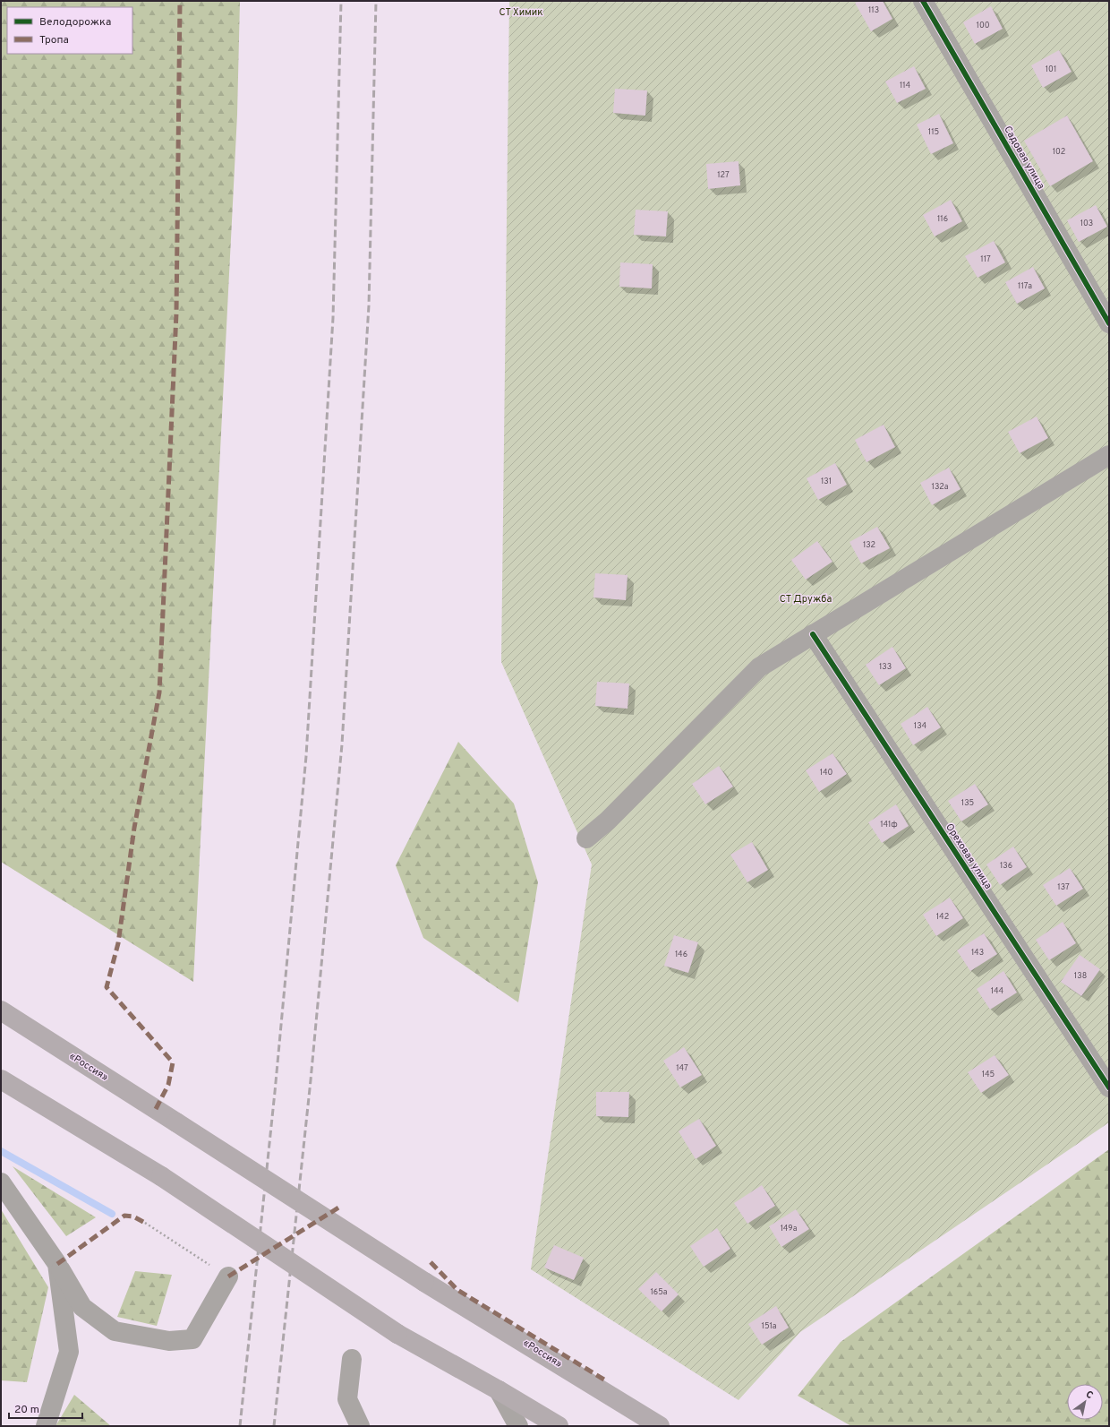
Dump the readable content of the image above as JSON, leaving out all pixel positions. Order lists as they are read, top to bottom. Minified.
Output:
{"streets":{"highway":["«Россия»"],"street":["Садовая улица","Ореховая улица"]},"parks":["СТ Химик","СТ Дружба"],"house_numbers":["113","100","101","114","115","102","127","116","103","117","117а","131","132а","132","133","134","140","135","141ф","136","137","142","143","146","138","144","147","145","149а","165а","151а"],"legend":["Велодорожка","Тропа"],"scale_bar":"20 m","north":"top right"}
